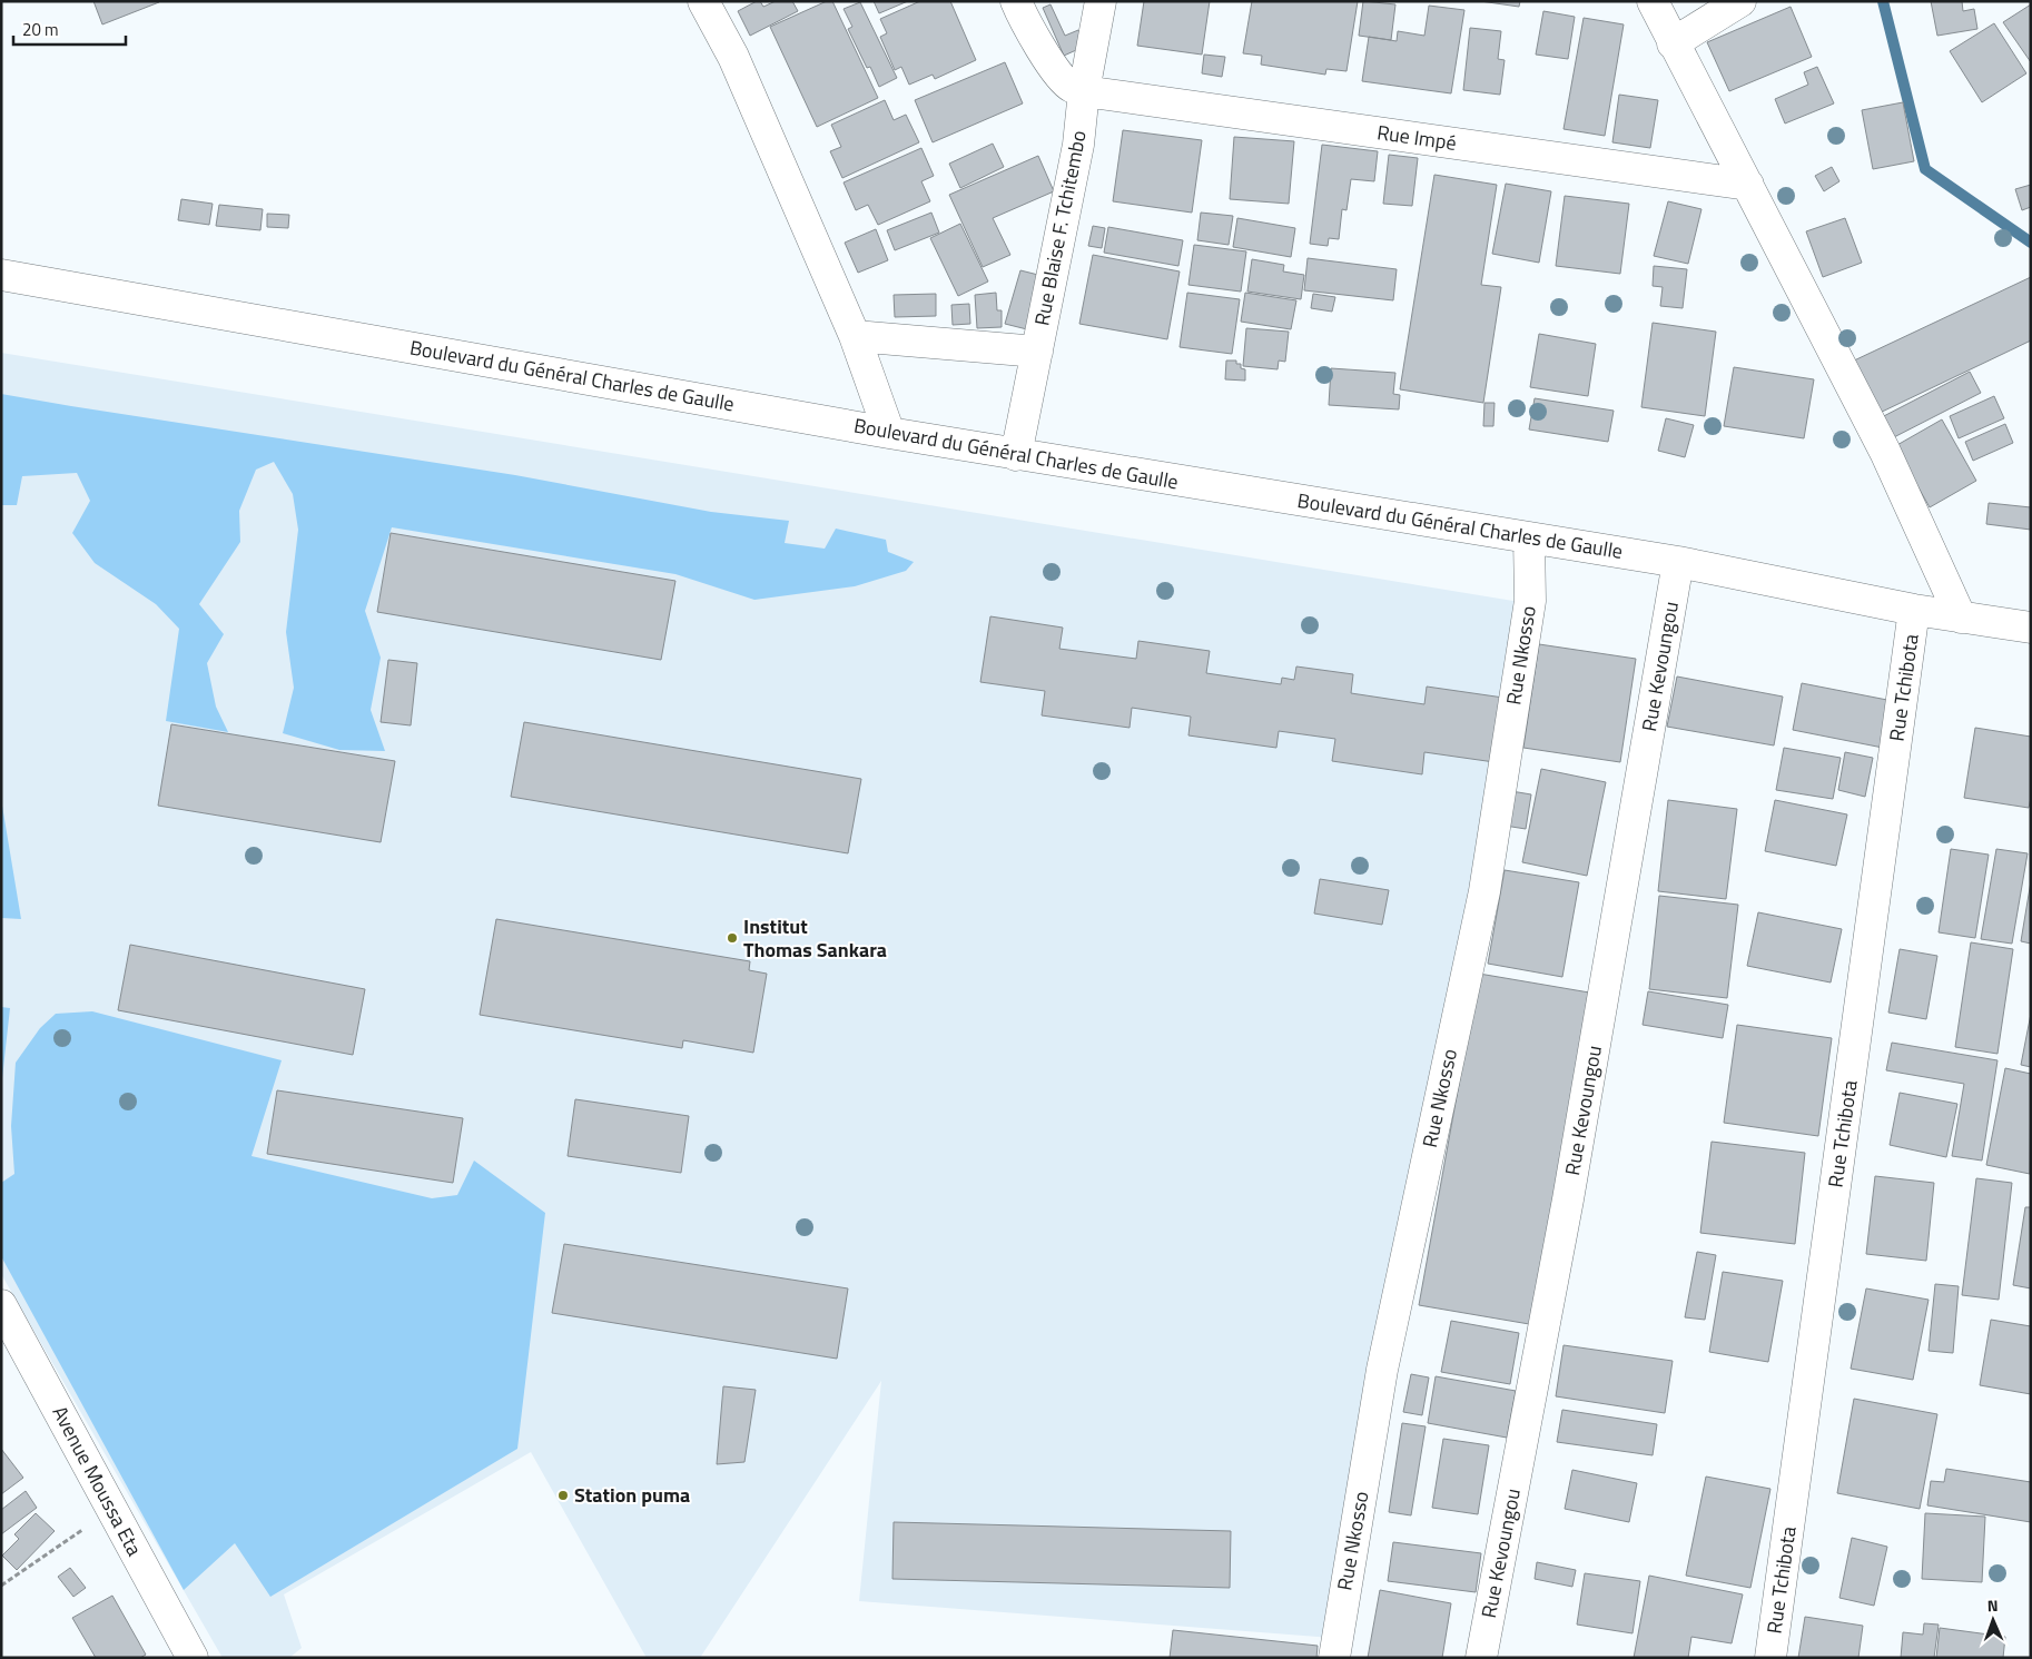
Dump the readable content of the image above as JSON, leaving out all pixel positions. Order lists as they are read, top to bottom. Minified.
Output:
{"streets":{"street":["Rue Impé","Rue Blaise F. Tchitembo","Boulevard du Général Charles de Gaulle","Rue Nkosso","Rue Kevoungou","Rue Tchibota","Avenue Moussa Eta"]},"crossings":[["Rue Impé","Rue Blaise F. Tchitembo"],["Rue Blaise F. Tchitembo","Boulevard du Général Charles de Gaulle"],["Boulevard du Général Charles de Gaulle","Rue Nkosso"],["Boulevard du Général Charles de Gaulle","Rue Kevoungou"],["Boulevard du Général Charles de Gaulle","Rue Tchibota"]],"places":["Institut Thomas Sankara","Station puma"],"scale_bar":"20 m","north":"top"}
